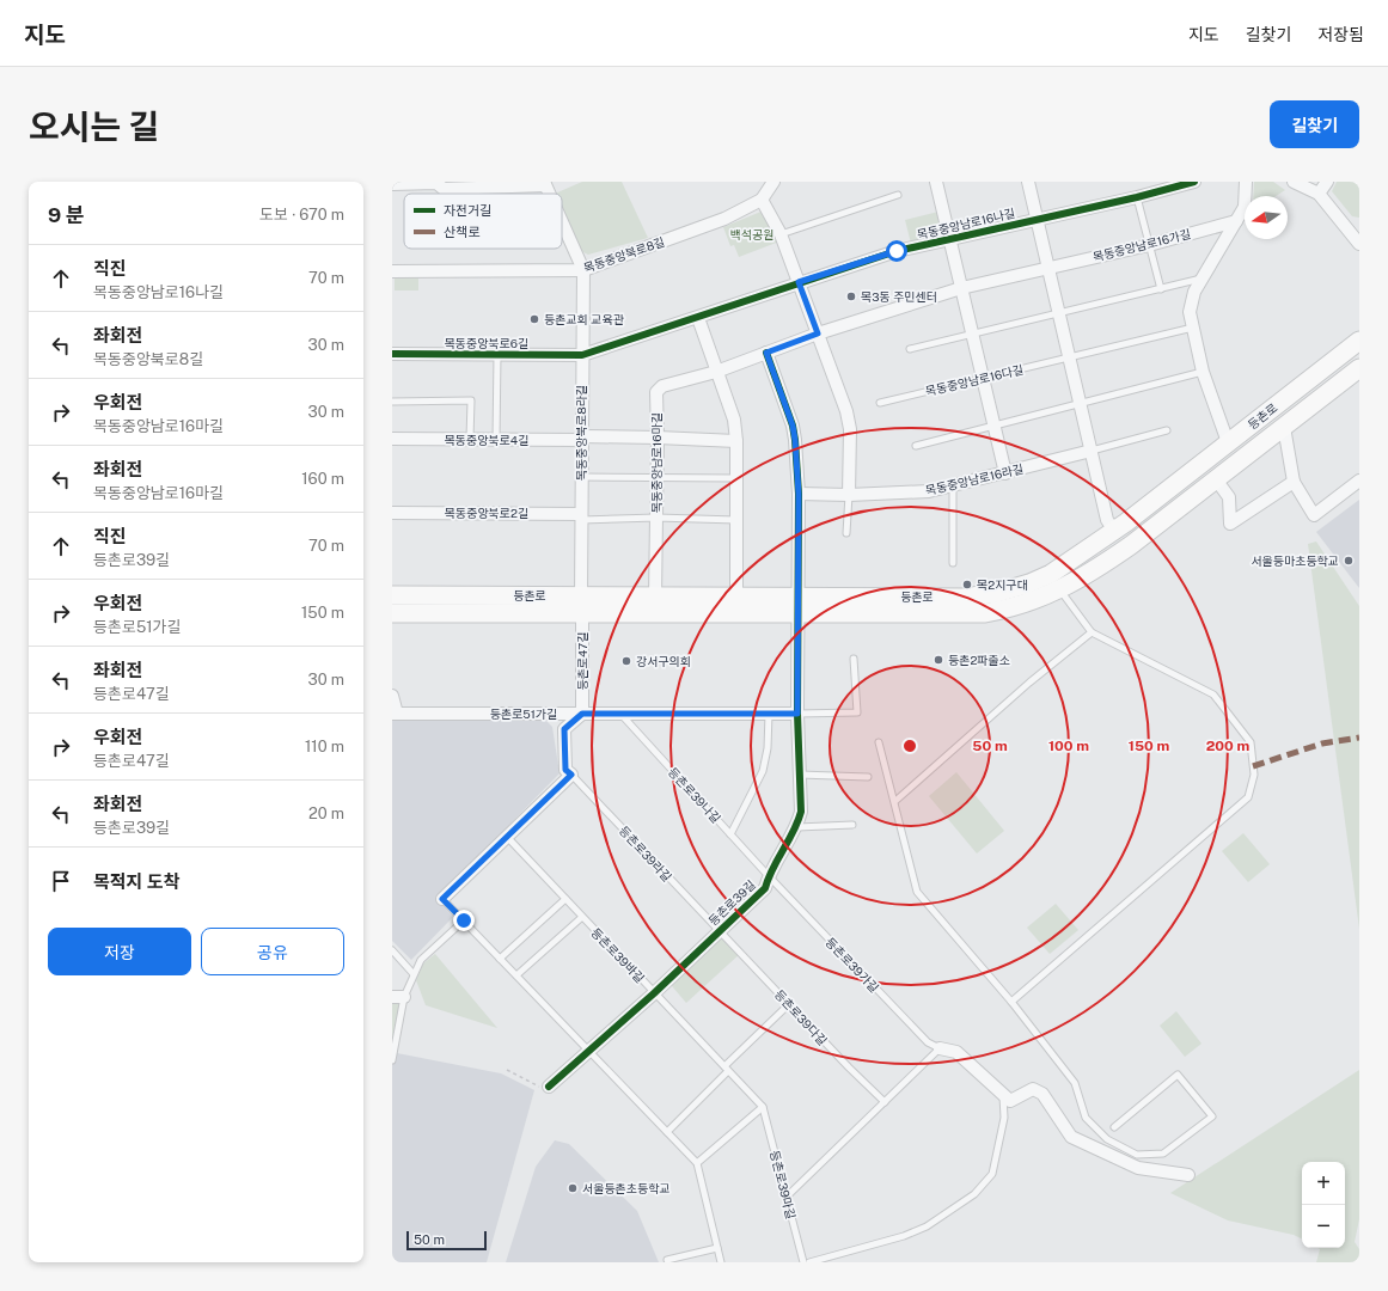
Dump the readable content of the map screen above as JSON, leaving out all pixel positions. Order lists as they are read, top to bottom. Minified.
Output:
{"streets":{"main road":["등촌로"],"street":["목동중앙남로16나길","목동중앙남로16가길","목동중앙북로8길","목동중앙북로6길","목동중앙북로8라길","목동중앙북로4길","목동중앙남로16마길","목동중앙남로16라길","목동중앙북로2길","등촌로47길","등촌로51가길","등촌로39길","등촌로39가길"],"lane":["목동중앙남로16다길","등촌로39나길","등촌로39라길","등촌로39바길","등촌로39다길","등촌로39마길"]},"crossings":[["목동중앙남로16나길","목동중앙북로6길"],["목동중앙남로16나길","목동중앙남로16다길"],["목동중앙남로16나길","목동중앙북로8라길"],["목동중앙남로16나길","목동중앙남로16마길"],["목동중앙남로16나길","목동중앙남로16라길"],["목동중앙남로16가길","목동중앙남로16마길"],["목동중앙북로8길","목동중앙북로8라길"],["목동중앙북로6길","목동중앙북로8라길"],["목동중앙북로6길","목동중앙북로4길"],["등촌로","목동중앙북로8라길"],["등촌로","목동중앙남로16마길"],["등촌로","등촌로47길"],["등촌로","등촌로39길"],["목동중앙북로8라길","목동중앙북로4길"],["목동중앙북로8라길","목동중앙북로2길"],["목동중앙북로4길","목동중앙남로16마길"],["등촌로47길","등촌로51가길"],["등촌로51가길","등촌로39나길"],["등촌로51가길","등촌로39길"],["등촌로39나길","등촌로39길"],["등촌로39나길","등촌로39가길"],["등촌로39라길","등촌로39길"],["등촌로39라길","등촌로39다길"],["등촌로39길","등촌로39바길"],["등촌로39길","등촌로39가길"],["등촌로39길","등촌로39다길"],["등촌로39길","등촌로39마길"],["등촌로39바길","등촌로39마길"]],"parks":["백석공원"],"places":["목3동 주민센터","등촌교회 교육관","서울등마초등학교","목2지구대","등촌2파출소","강서구의회","서울등촌초등학교"],"legend":["자전거길","산책로"],"scale_bar":"50 m","north":"left","page":{"header":"지도","nav":["지도","길찾기","저장됨"],"title":"오시는 길","buttons":["길찾기",["저장","공유"]],"heading":["9 분","도보 · 670 m"],"list":[["직진","목동중앙남로16나길","70 m"],["좌회전","목동중앙북로8길","30 m"],["우회전","목동중앙남로16마길","30 m"],["좌회전","목동중앙남로16마길","160 m"],["직진","등촌로39길","70 m"],["우회전","등촌로51가길","150 m"],["좌회전","등촌로47길","30 m"],["우회전","등촌로47길","110 m"],["좌회전","등촌로39길","20 m"],"목적지 도착"],"map_buttons":["+","−"],"scale":"50 m"},"rings":["50 m","100 m","150 m","200 m"]}
